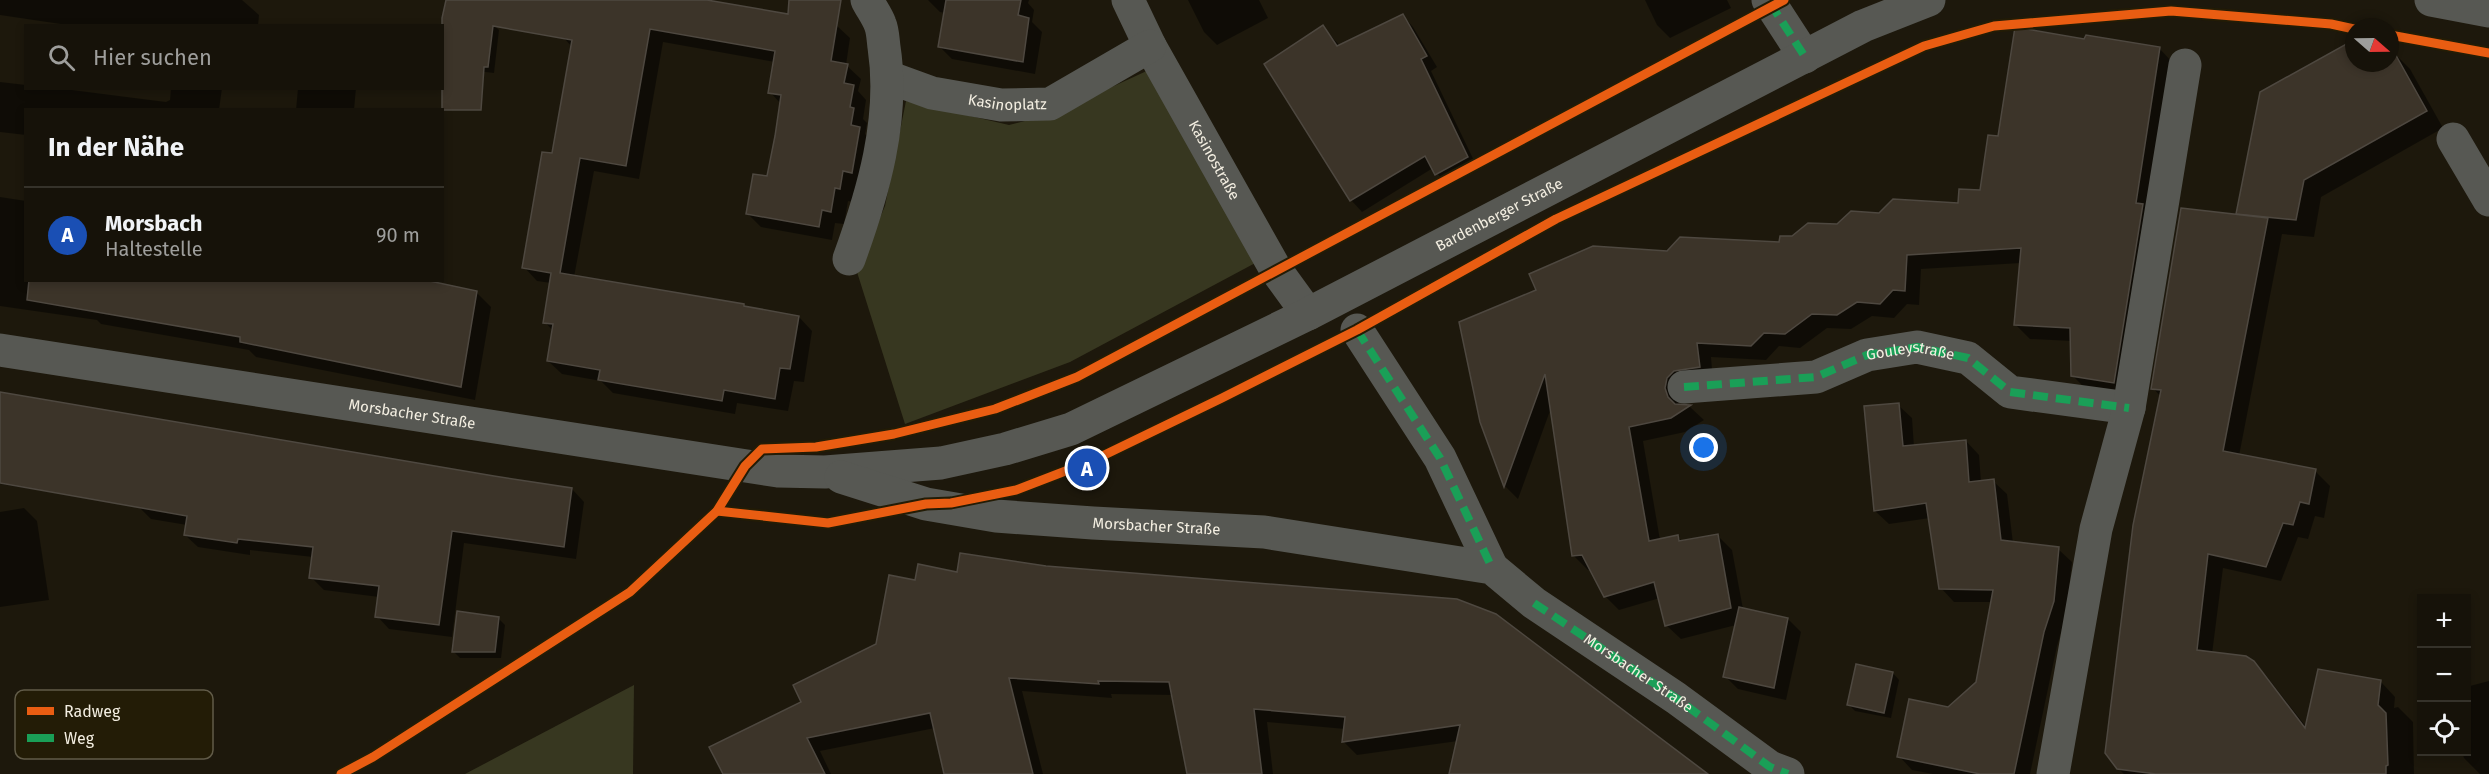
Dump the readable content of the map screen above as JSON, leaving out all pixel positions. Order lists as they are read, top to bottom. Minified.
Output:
{"streets":{"street":["Kasinoplatz","Kasinostraße","Bardenberger Straße","Gouleystraße","Morsbacher Straße"]},"crossings":[["Kasinoplatz","Kasinostraße"],["Kasinostraße","Bardenberger Straße"],["Bardenberger Straße","Morsbacher Straße"]],"legend":["Radweg","Weg"],"north":"right","page":{"search":"Hier suchen","heading":"In der Nähe","list":[{"mark":"A","name":"Morsbach","note":"Haltestelle","value":"90 m"}],"pins":"A","map_buttons":["+","−"]}}
